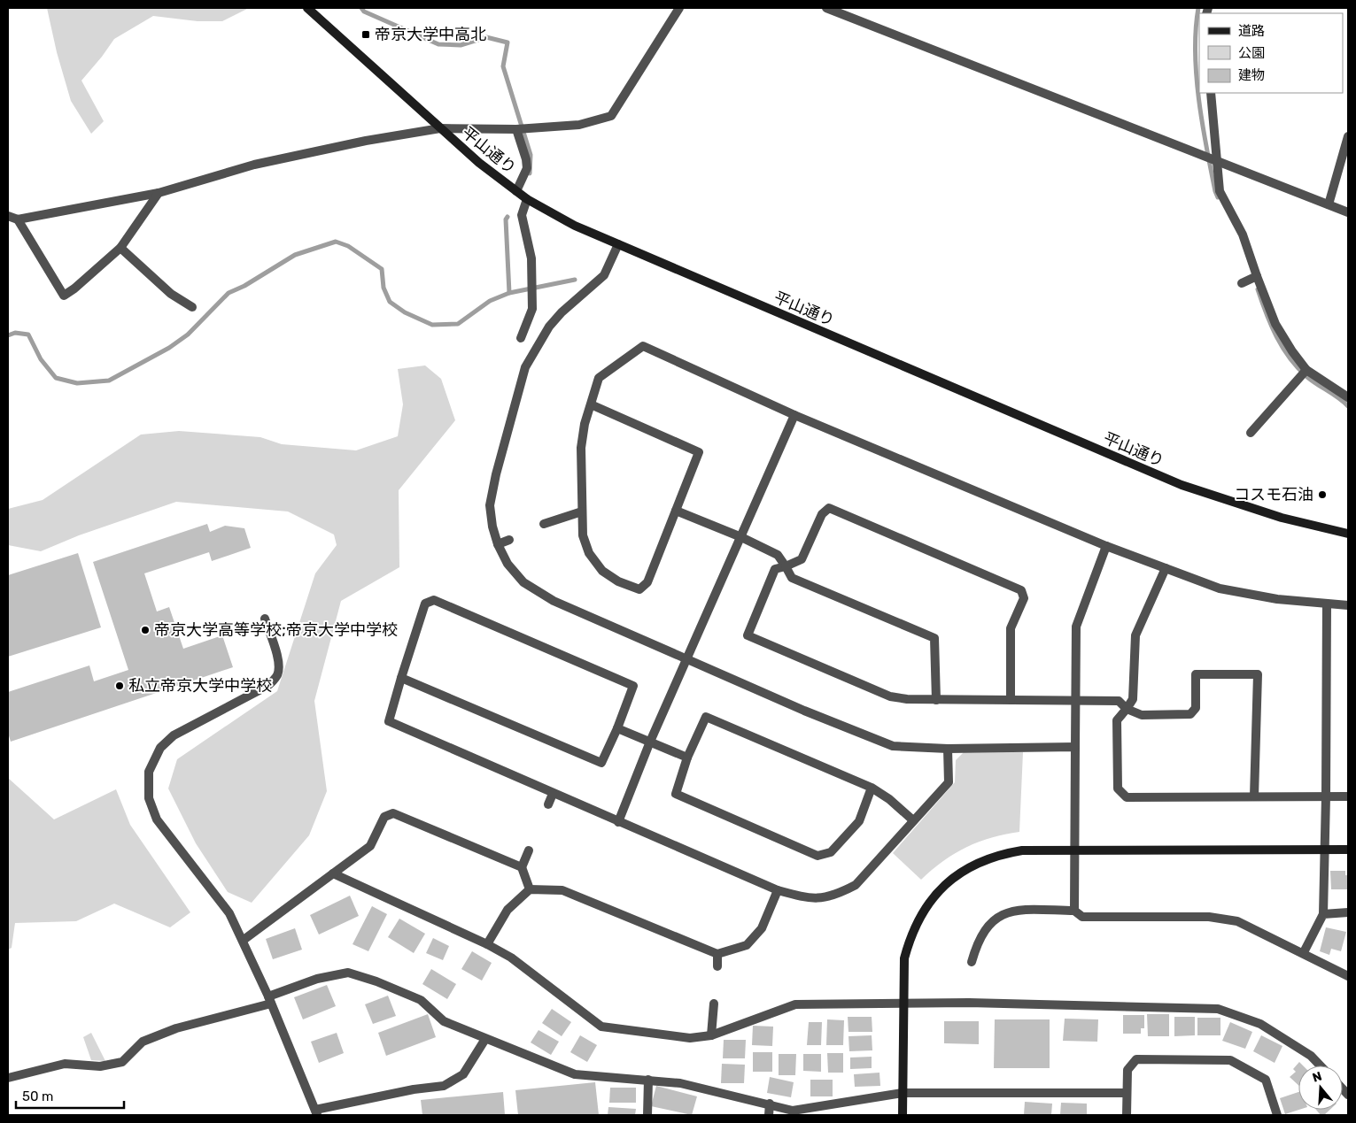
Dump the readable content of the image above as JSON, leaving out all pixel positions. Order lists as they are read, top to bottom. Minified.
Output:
{"streets":{"main road":["平山通り"]},"places":{"transit":["帝京大学中高北"],"other":["コスモ石油","帝京大学高等学校;帝京大学中学校","私立帝京大学中学校"]},"legend":["道路","公園","建物"],"scale_bar":"50 m","north":"top"}
